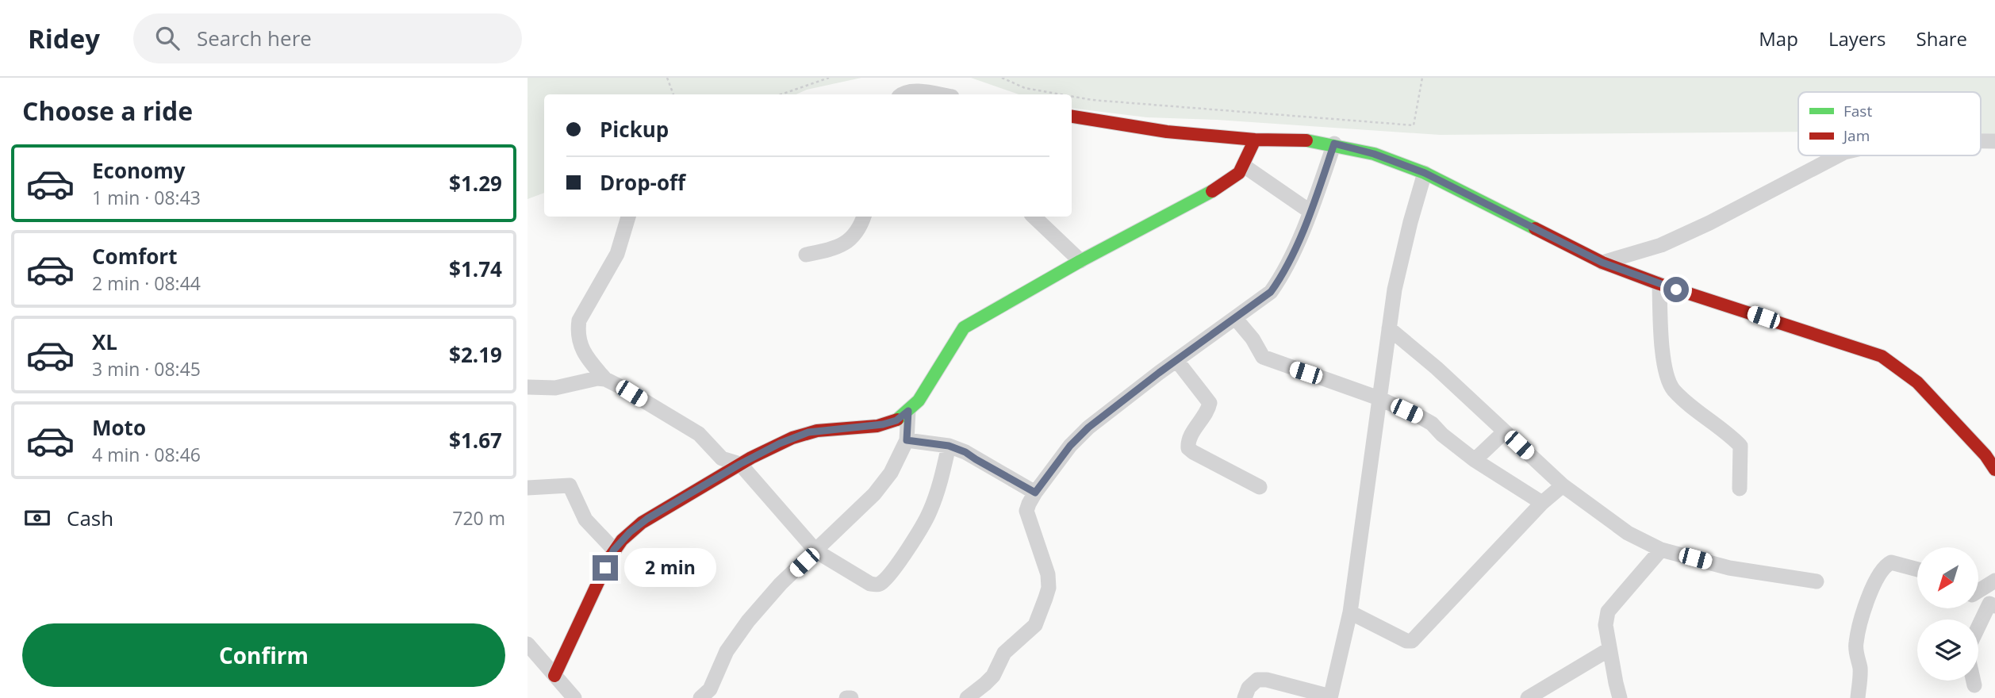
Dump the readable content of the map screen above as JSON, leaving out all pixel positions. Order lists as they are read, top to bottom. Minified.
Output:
{"legend":["Fast","Jam"],"north":"bottom left","page":{"header":"Ridey","search":"Search here","nav":["Map","Layers","Share"],"heading":"Choose a ride","banner":["Pickup","Drop-off"],"list":[{"name":"Economy","note":"1 min · 08:43","value":"$1.29"},{"name":"Comfort","note":"2 min · 08:44","value":"$1.74"},{"name":"XL","note":"3 min · 08:45","value":"$2.19"},{"name":"Moto","note":"4 min · 08:46","value":"$1.67"}],"pay":["Cash","720 m"],"bubble":"2 min","buttons":"Confirm"}}
